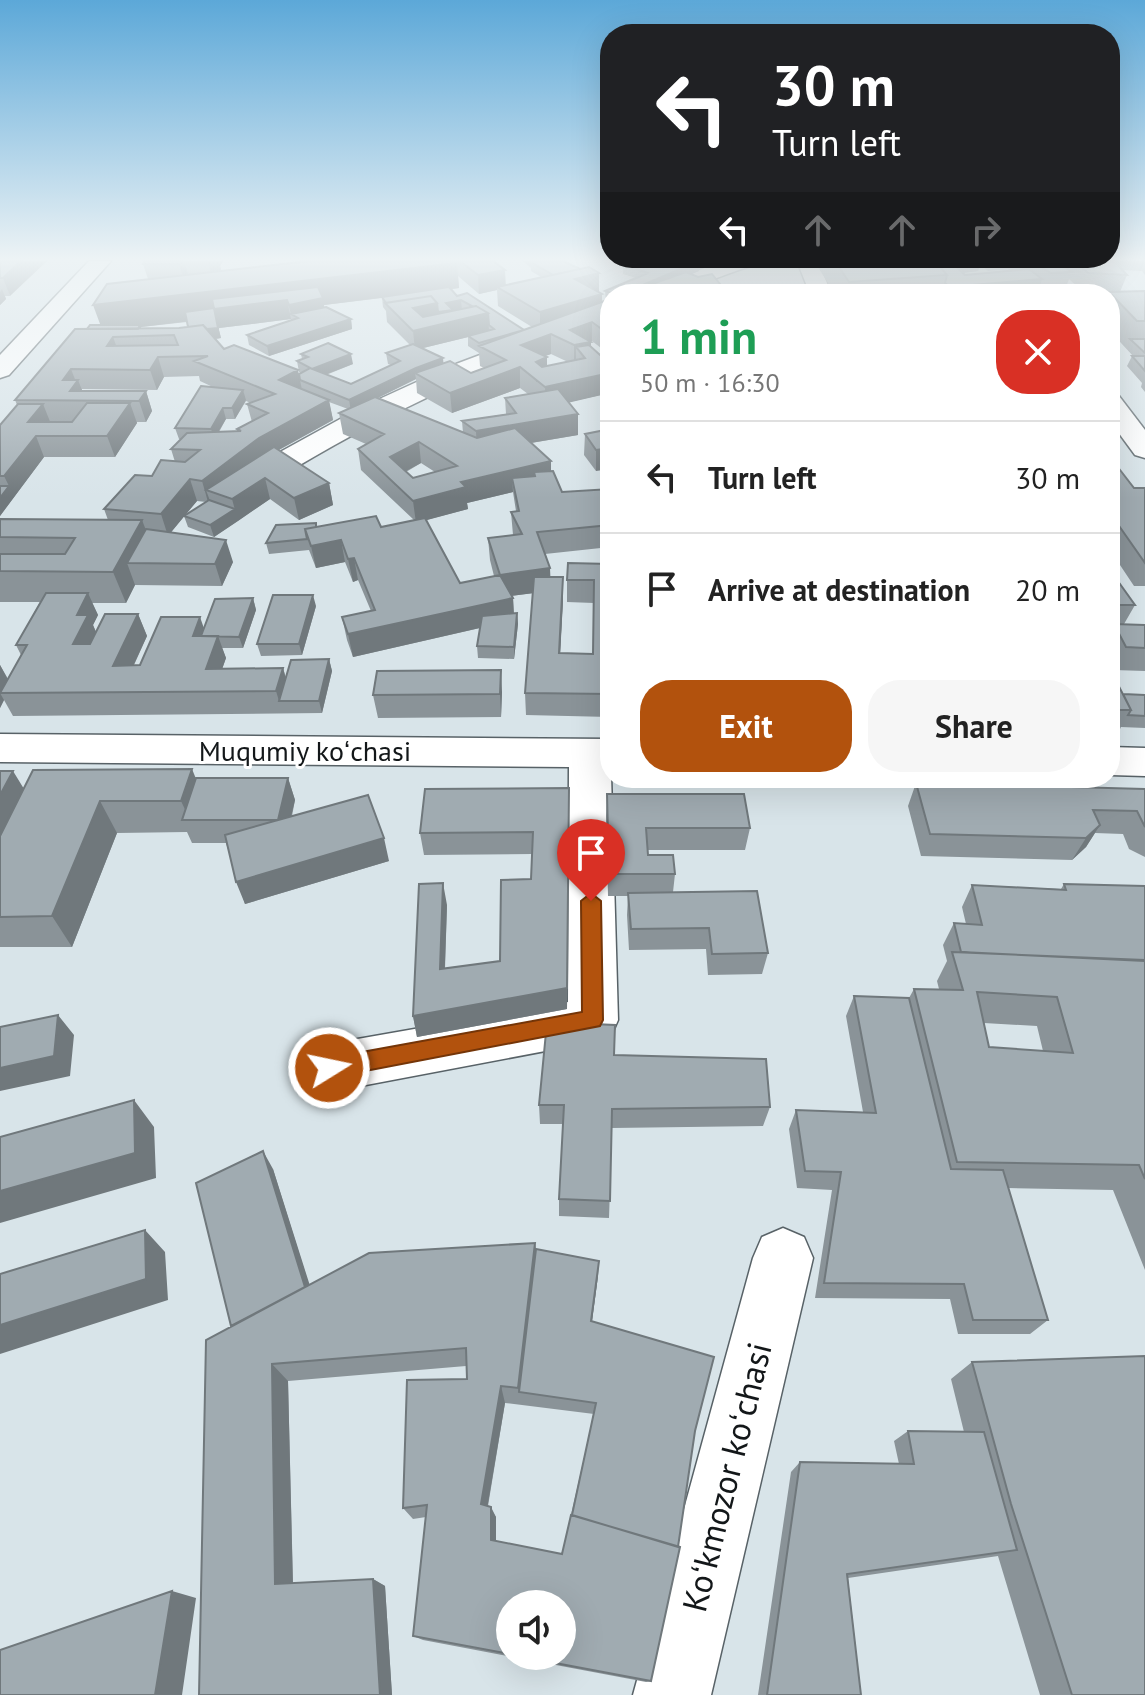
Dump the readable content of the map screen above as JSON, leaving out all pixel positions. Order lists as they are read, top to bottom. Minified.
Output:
{"streets":{"street":["Muqumiy koʻchasi","Koʻkmozor koʻchasi"]},"page":{"turn":["30 m","Turn left"],"heading":["1 min","50 m · 16:30"],"list":[{"name":"Turn left","value":"30 m"},{"name":"Arrive at destination","value":"20 m"}],"buttons":["Exit","Share"]}}
